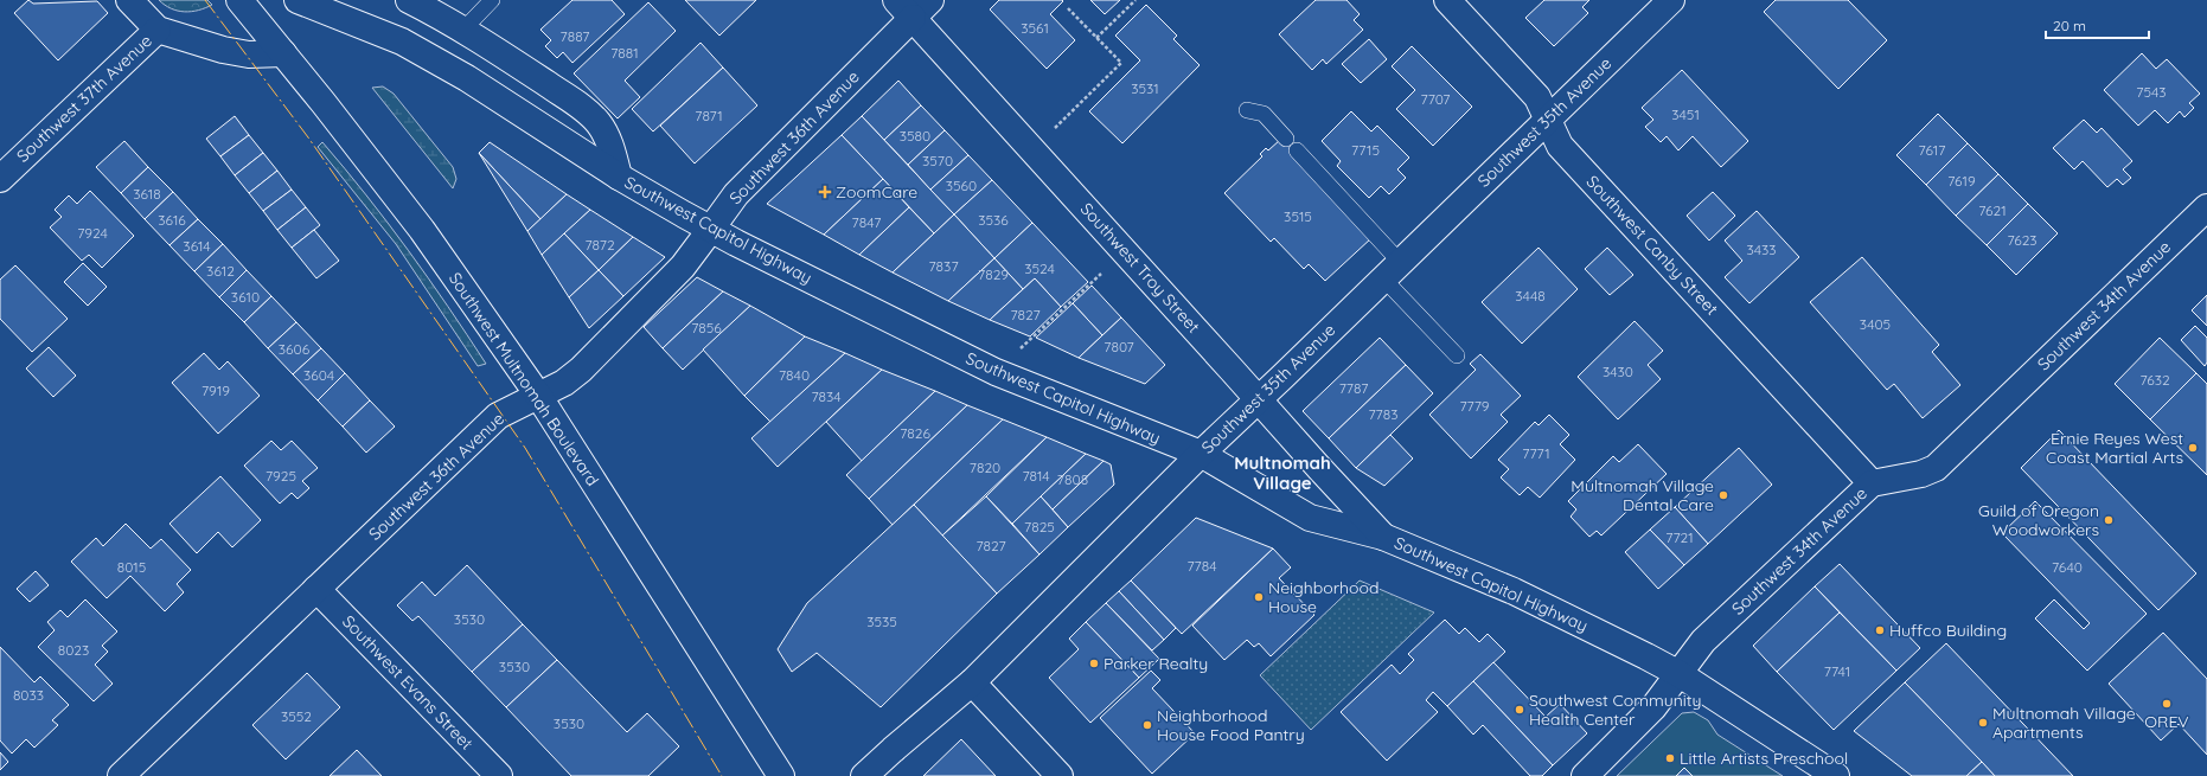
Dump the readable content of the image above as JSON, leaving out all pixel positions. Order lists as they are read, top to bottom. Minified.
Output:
{"streets":{"street":["Southwest 37th Avenue","Southwest 35th Avenue","Southwest 36th Avenue","Southwest Capitol Highway","Southwest Canby Street","Southwest Troy Street","Southwest 34th Avenue","Southwest Multnomah Boulevard","Southwest Evans Street"]},"crossings":[["Southwest 37th Avenue","Southwest Multnomah Boulevard"],["Southwest 35th Avenue","Southwest Capitol Highway"],["Southwest 35th Avenue","Southwest Canby Street"],["Southwest 35th Avenue","Southwest Troy Street"],["Southwest 36th Avenue","Southwest Capitol Highway"],["Southwest 36th Avenue","Southwest Troy Street"],["Southwest 36th Avenue","Southwest Multnomah Boulevard"],["Southwest 36th Avenue","Southwest Evans Street"],["Southwest Capitol Highway","Southwest Troy Street"],["Southwest Capitol Highway","Southwest 34th Avenue"],["Southwest Canby Street","Southwest 34th Avenue"]],"districts":["Multnomah Village"],"places":{"health":["ZoomCare"],"other":["Ernie Reyes West Coast Martial Arts","Multnomah Village Dental Care","Guild of Oregon Woodworkers","Neighborhood House","Huffco Building","Parker Realty","OREV","Southwest Community Health Center","Multnomah Village Apartments","Neighborhood House Food Pantry","Little Artists Preschool"]},"house_numbers":["3561","7887","7881","3531","7543","7707","3451","7871","3580","7715","7617","3570","7619","3560","3618","7621","3515","3616","3536","7847","7924","7623","7872","3614","3433","7837","3524","3612","7829","3448","3610","7827","3405","7856","7807","3606","3430","3604","7840","7632","7787","7919","7834","7779","7783","7826","7771","7820","7925","7814","7808","7825","7721","7827","7784","8015","7640","3530","3535","8023","3530","7741","8033","3552","3530"],"scale_bar":"20 m"}
